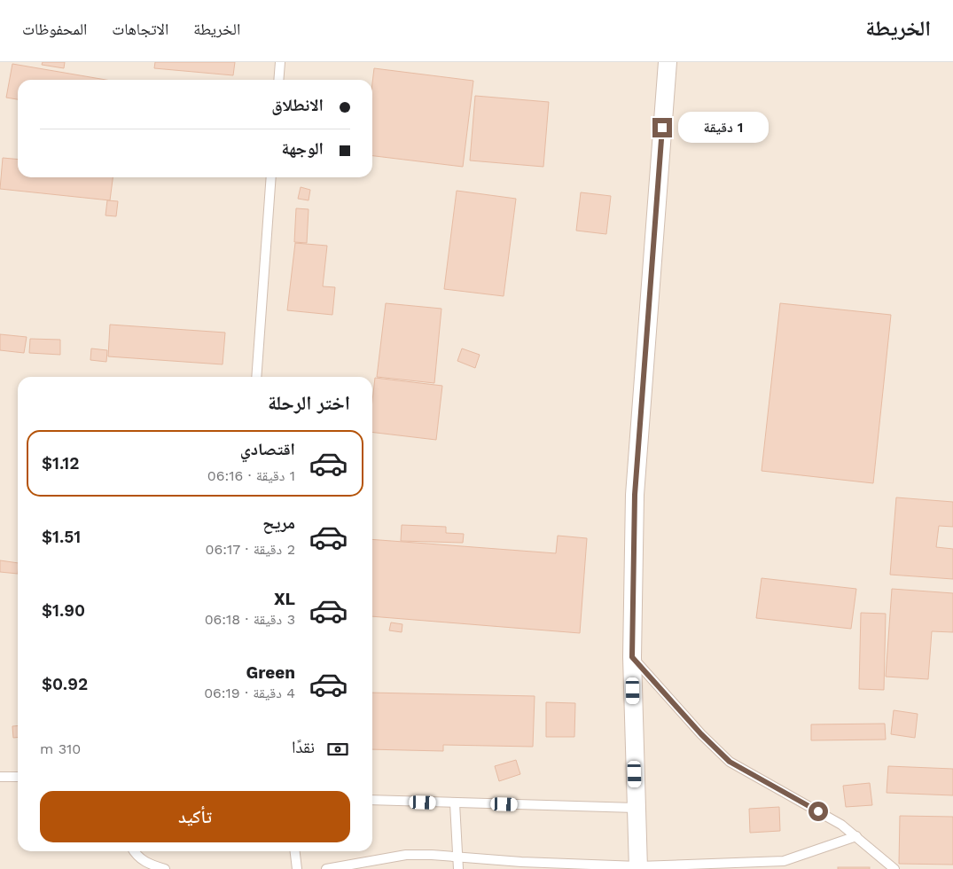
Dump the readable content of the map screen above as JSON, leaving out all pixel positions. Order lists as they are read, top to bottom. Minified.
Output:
{"page":{"header":"الخريطة","nav":["الخريطة","الاتجاهات","المحفوظات"],"banner":["الانطلاق","الوجهة"],"bubble":"1 دقيقة","heading":"اختر الرحلة","list":[{"name":"اقتصادي","note":"1 دقيقة · 06:16","value":"$1.12"},{"name":"مريح","note":"2 دقيقة · 06:17","value":"$1.51"},{"name":"XL","note":"3 دقيقة · 06:18","value":"$1.90"},{"name":"Green","note":"4 دقيقة · 06:19","value":"$0.92"}],"pay":["نقدًا","310 m"],"buttons":"تأكيد"}}
